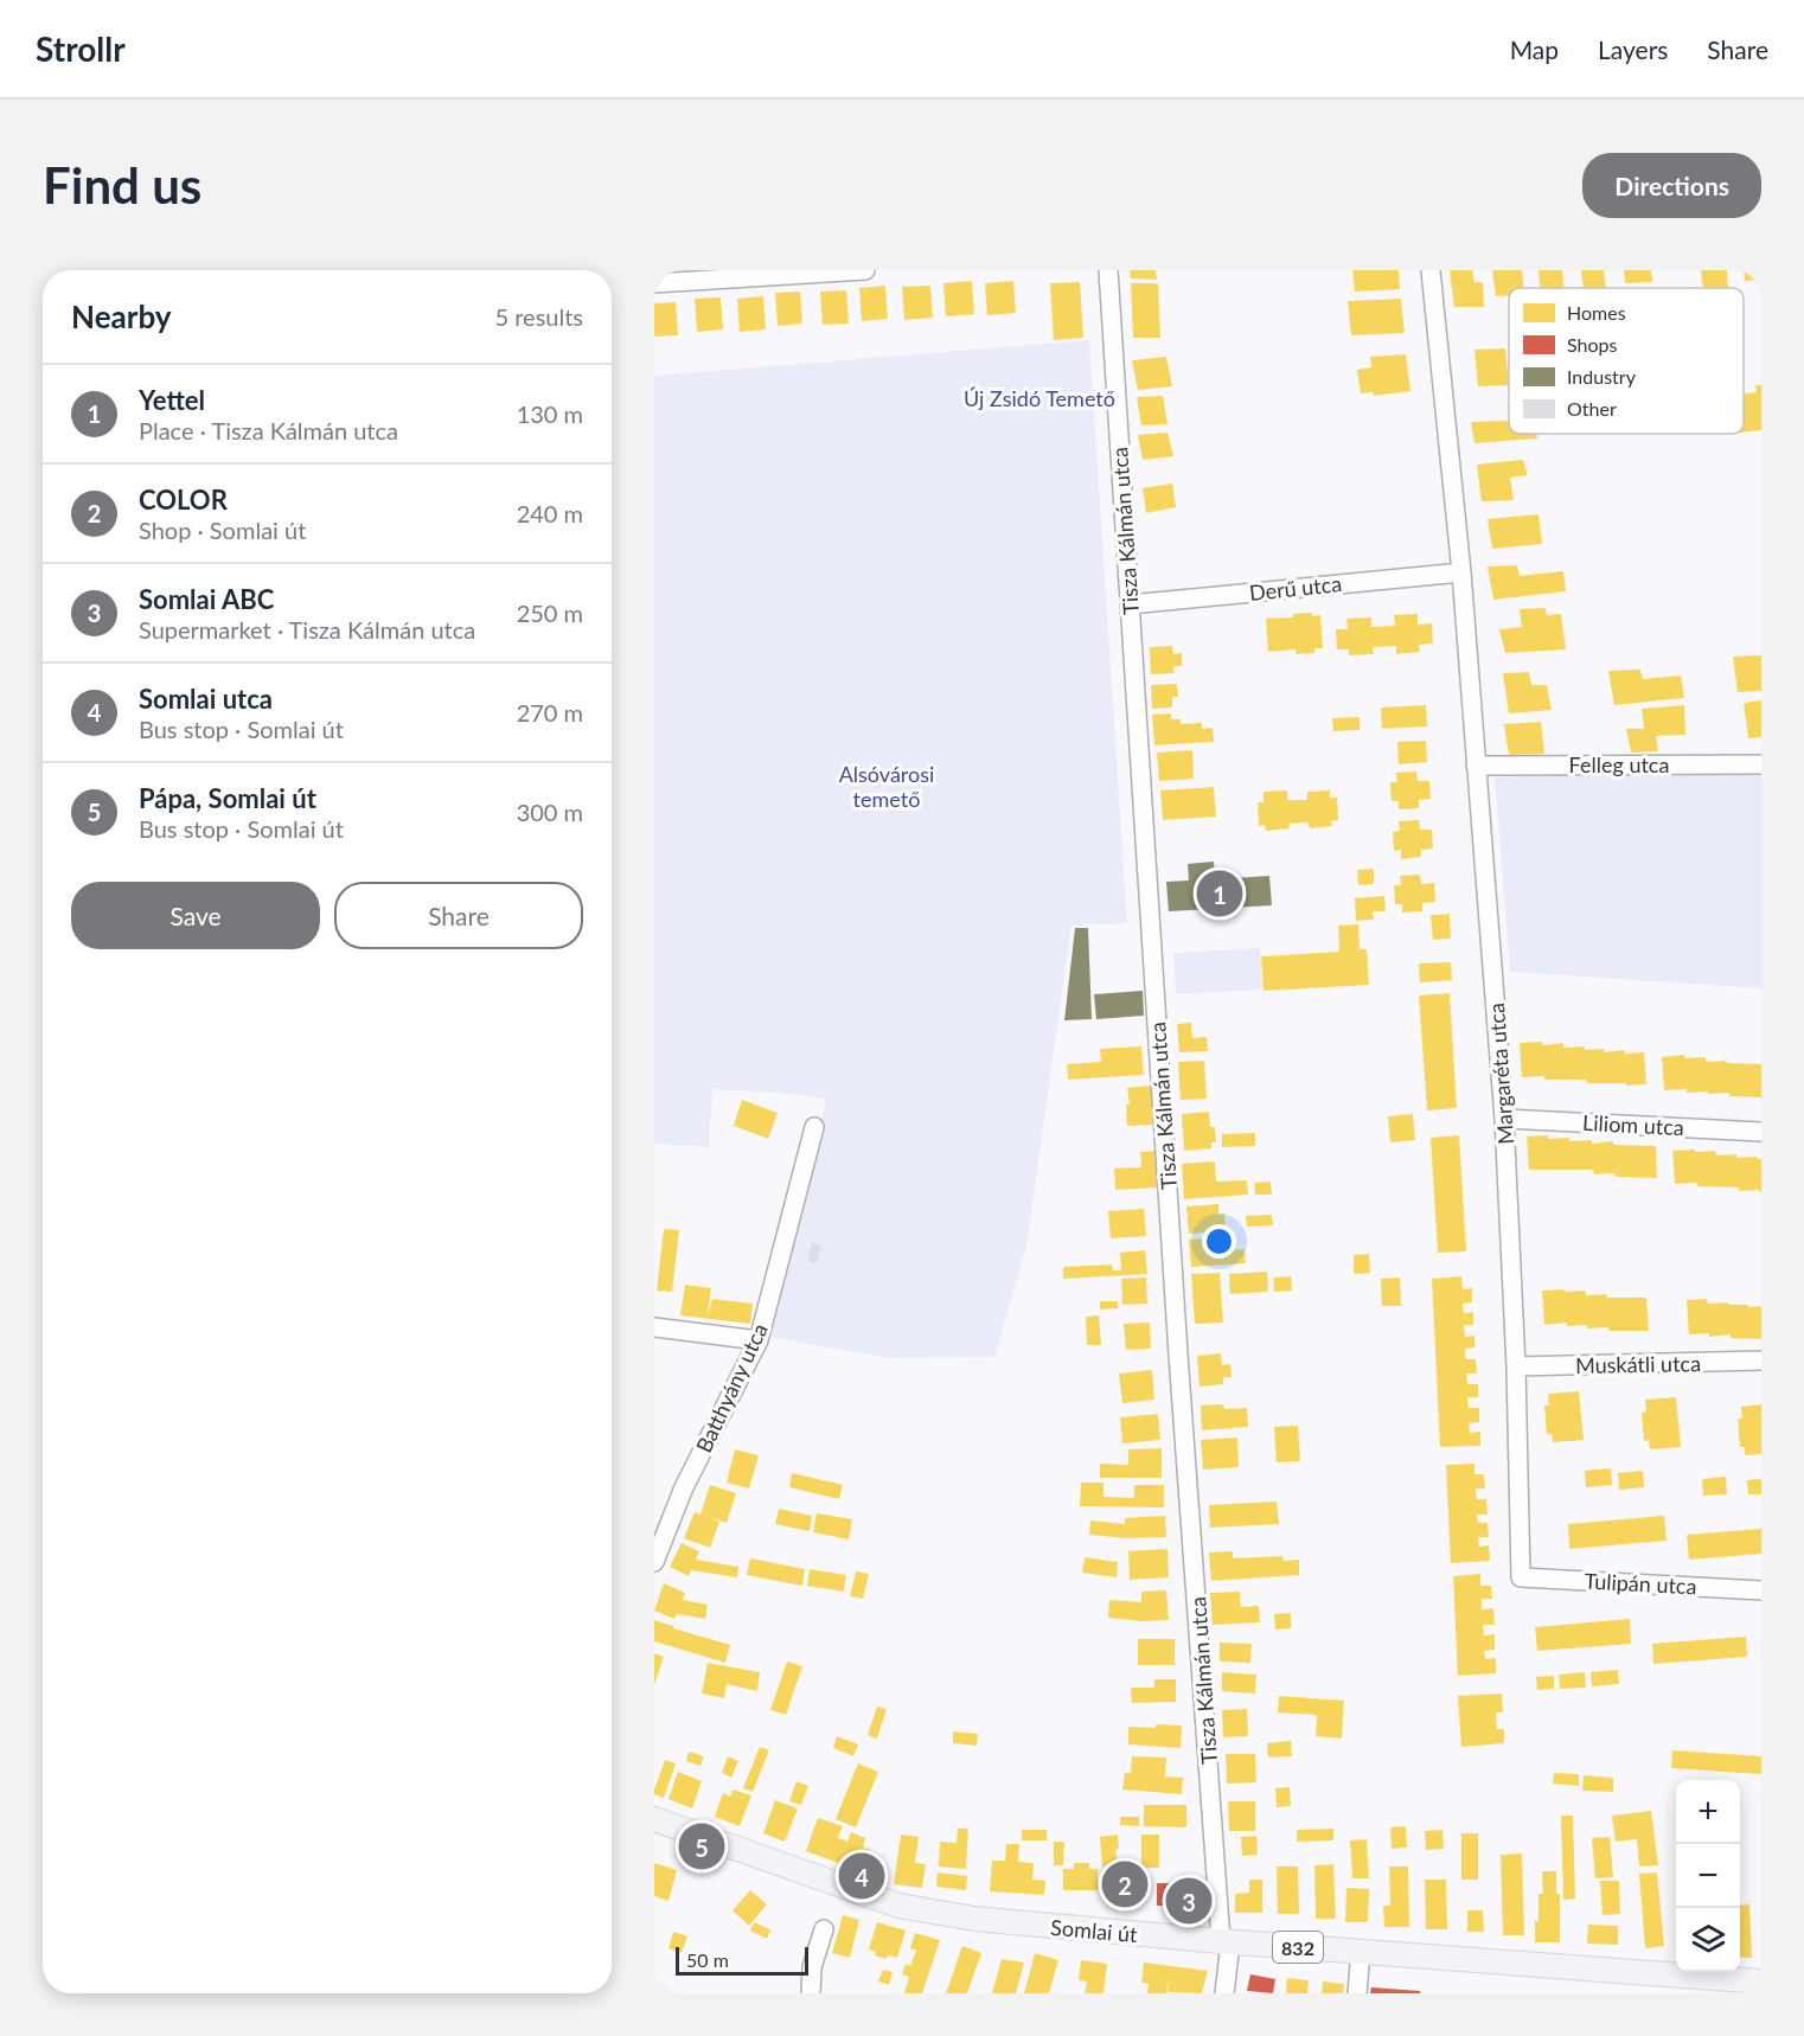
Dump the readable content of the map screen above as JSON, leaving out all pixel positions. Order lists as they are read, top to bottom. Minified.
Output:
{"streets":{"main road":["Somlai út","832"],"street":["Tisza Kálmán utca","Derű utca","Felleg utca","Margaréta utca","Liliom utca","Muskátli utca","Batthyány utca","Tulipán utca"]},"crossings":[["Tisza Kálmán utca","Derű utca"],["Tisza Kálmán utca","Somlai út"],["Derű utca","Margaréta utca"],["Felleg utca","Margaréta utca"],["Margaréta utca","Liliom utca"],["Margaréta utca","Muskátli utca"],["Margaréta utca","Tulipán utca"]],"parks":["Új Zsidó Temető","Alsóvárosi temető"],"legend":["Homes","Shops","Industry","Other"],"scale_bar":"50 m","page":{"header":"Strollr","nav":["Map","Layers","Share"],"buttons":["Directions",["Save","Share"]],"title":"Find us","heading":["Nearby","5 results"],"list":[{"mark":"1","name":"Yettel","note":"Place · Tisza Kálmán utca","value":"130 m"},{"mark":"2","name":"COLOR","note":"Shop · Somlai út","value":"240 m"},{"mark":"3","name":"Somlai ABC","note":"Supermarket · Tisza Kálmán utca","value":"250 m"},{"mark":"4","name":"Somlai utca","note":"Bus stop · Somlai út","value":"270 m"},{"mark":"5","name":"Pápa, Somlai út","note":"Bus stop · Somlai út","value":"300 m"}],"pins":["1","5","4","2","3"],"map_buttons":["+","−"],"scale":"50 m"}}
